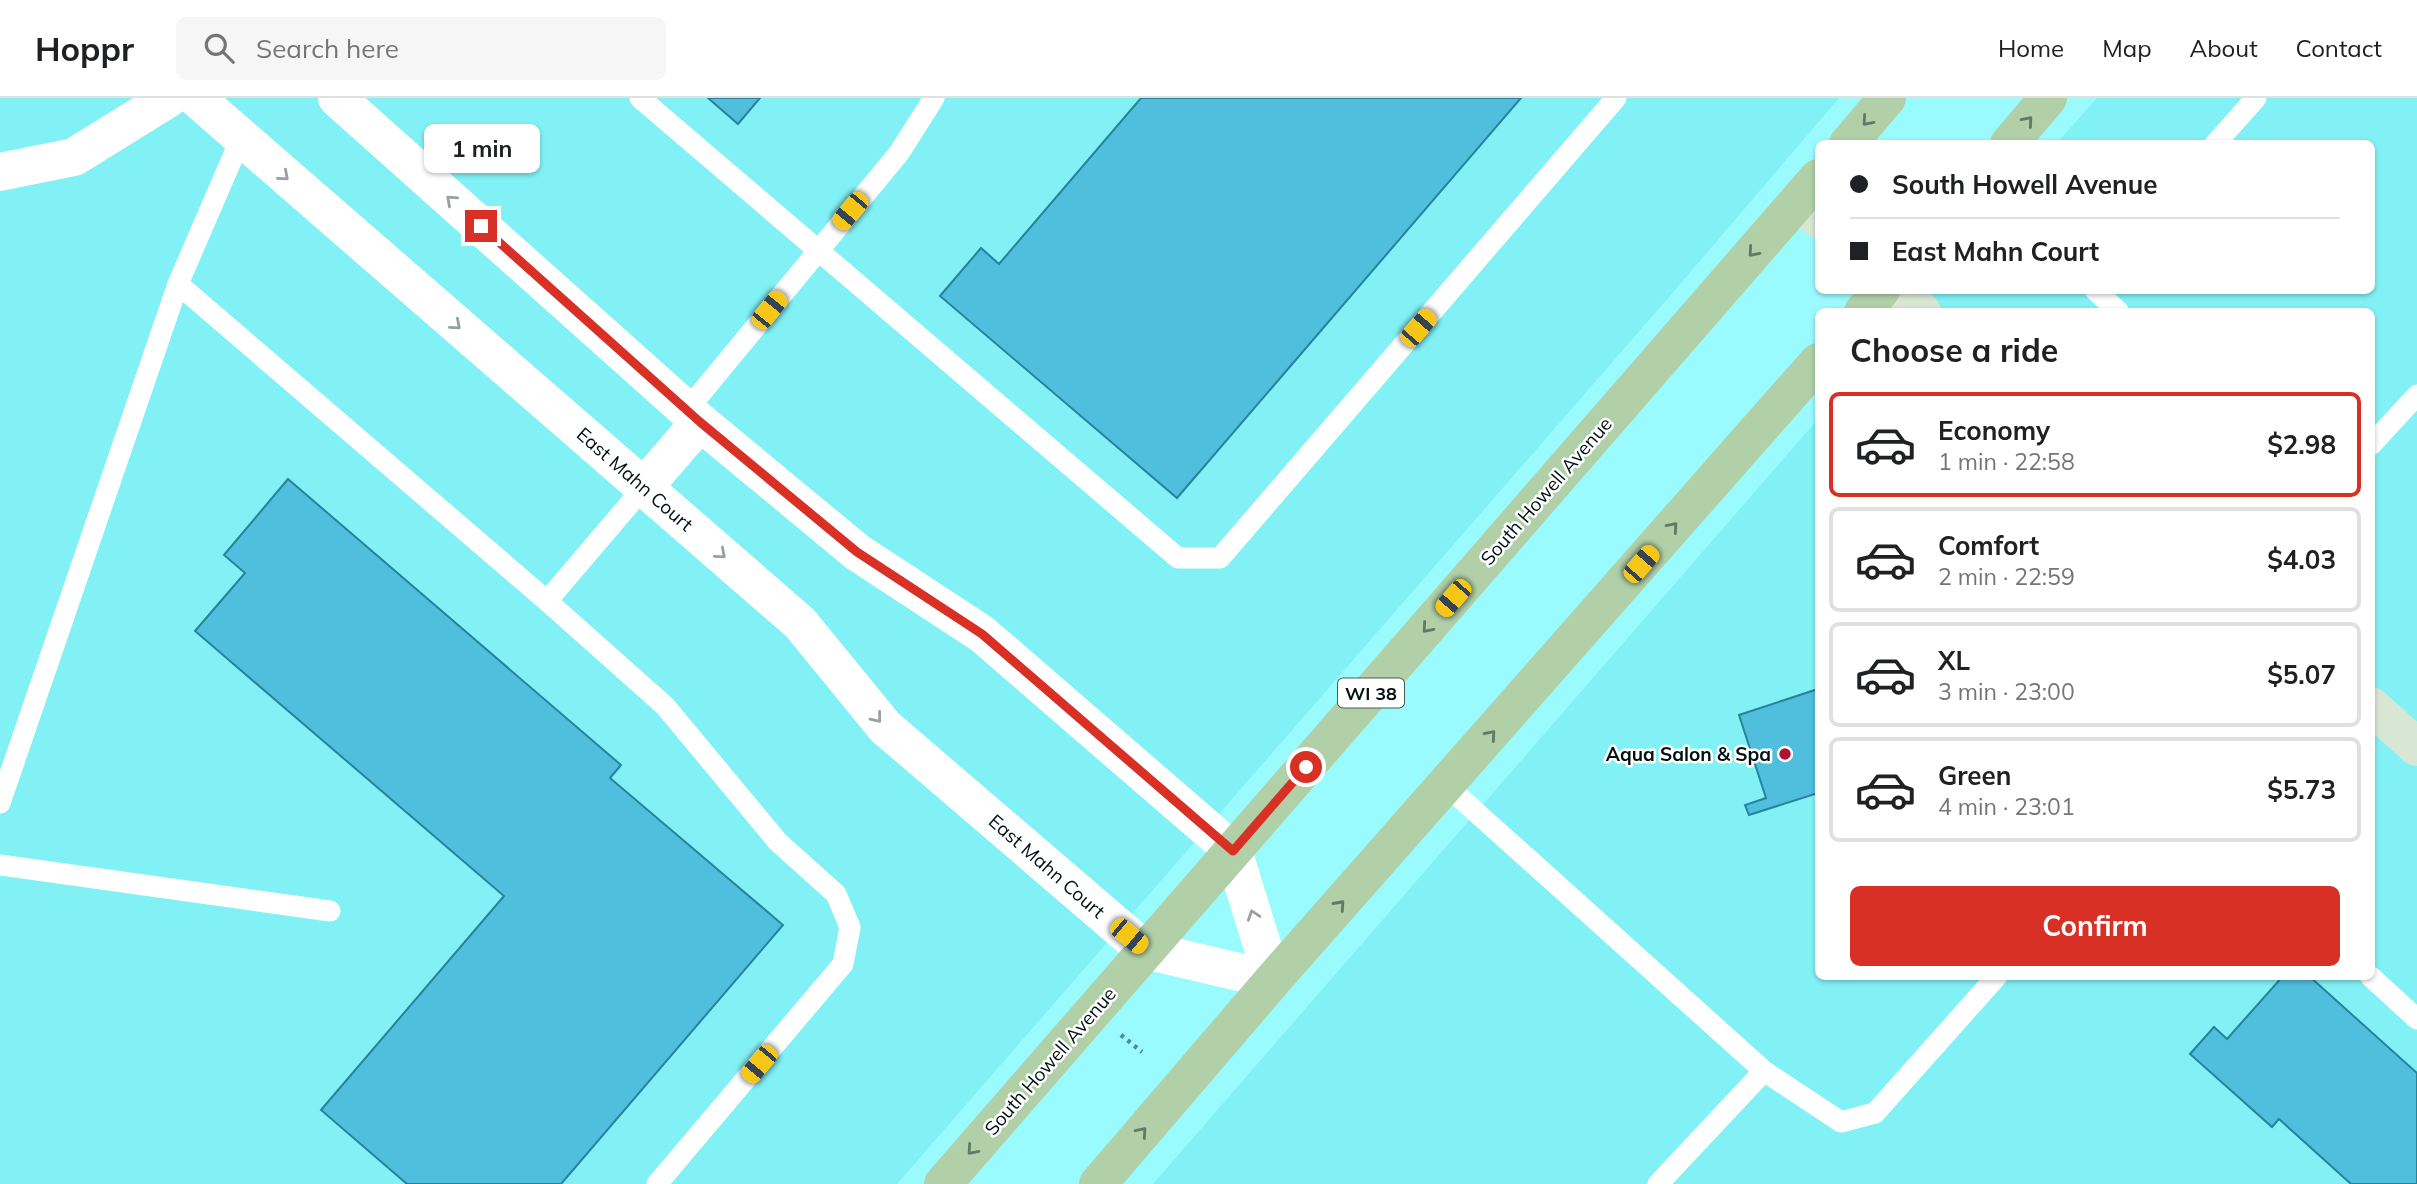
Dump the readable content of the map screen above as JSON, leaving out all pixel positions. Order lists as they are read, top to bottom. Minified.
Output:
{"streets":{"main road":["South Howell Avenue","WI 38"],"street":["East Mahn Court"]},"crossings":[["East Mahn Court","South Howell Avenue"]],"places":["Aqua Salon & Spa"],"page":{"header":"Hoppr","search":"Search here","nav":["Home","Map","About","Contact"],"bubble":"1 min","banner":["South Howell Avenue","East Mahn Court"],"heading":"Choose a ride","list":[{"name":"Economy","note":"1 min · 22:58","value":"$2.98"},{"name":"Comfort","note":"2 min · 22:59","value":"$4.03"},{"name":"XL","note":"3 min · 23:00","value":"$5.07"},{"name":"Green","note":"4 min · 23:01","value":"$5.73"}],"buttons":"Confirm"}}
